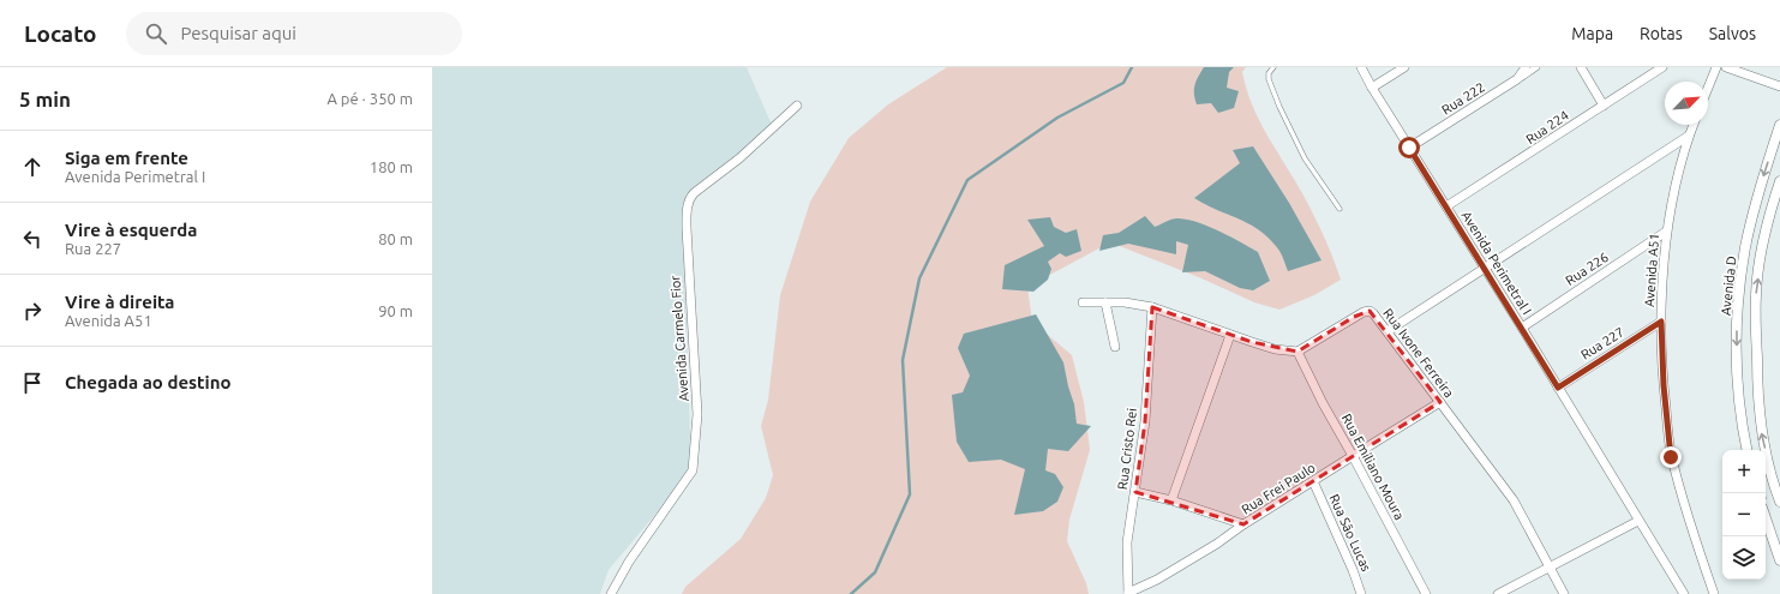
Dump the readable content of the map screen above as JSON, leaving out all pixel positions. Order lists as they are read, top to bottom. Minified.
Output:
{"streets":{"street":["Rua 222","Rua 224","Avenida Perimetral I","Rua 226","Avenida A51","Avenida D","Avenida Carmelo Fior","Rua 227","Rua Ivone Ferreira","Rua Cristo Rei","Rua Emiliano Moura","Rua Frei Paulo","Rua São Lucas"]},"crossings":[["Rua 222","Avenida Perimetral I"],["Rua 224","Avenida Perimetral I"],["Avenida Perimetral I","Rua 226"],["Avenida Perimetral I","Rua 227"],["Rua 226","Avenida A51"],["Avenida A51","Rua 227"],["Rua Ivone Ferreira","Rua Emiliano Moura"],["Rua Ivone Ferreira","Rua Frei Paulo"],["Rua Cristo Rei","Rua Frei Paulo"],["Rua Emiliano Moura","Rua Frei Paulo"],["Rua Frei Paulo","Rua São Lucas"]],"north":"top right","page":{"header":"Locato","search":"Pesquisar aqui","nav":["Mapa","Rotas","Salvos"],"heading":["5 min","A pé · 350 m"],"list":[["Siga em frente","Avenida Perimetral I","180 m"],["Vire à esquerda","Rua 227","80 m"],["Vire à direita","Avenida A51","90 m"],"Chegada ao destino"],"map_buttons":["+","−"]}}
